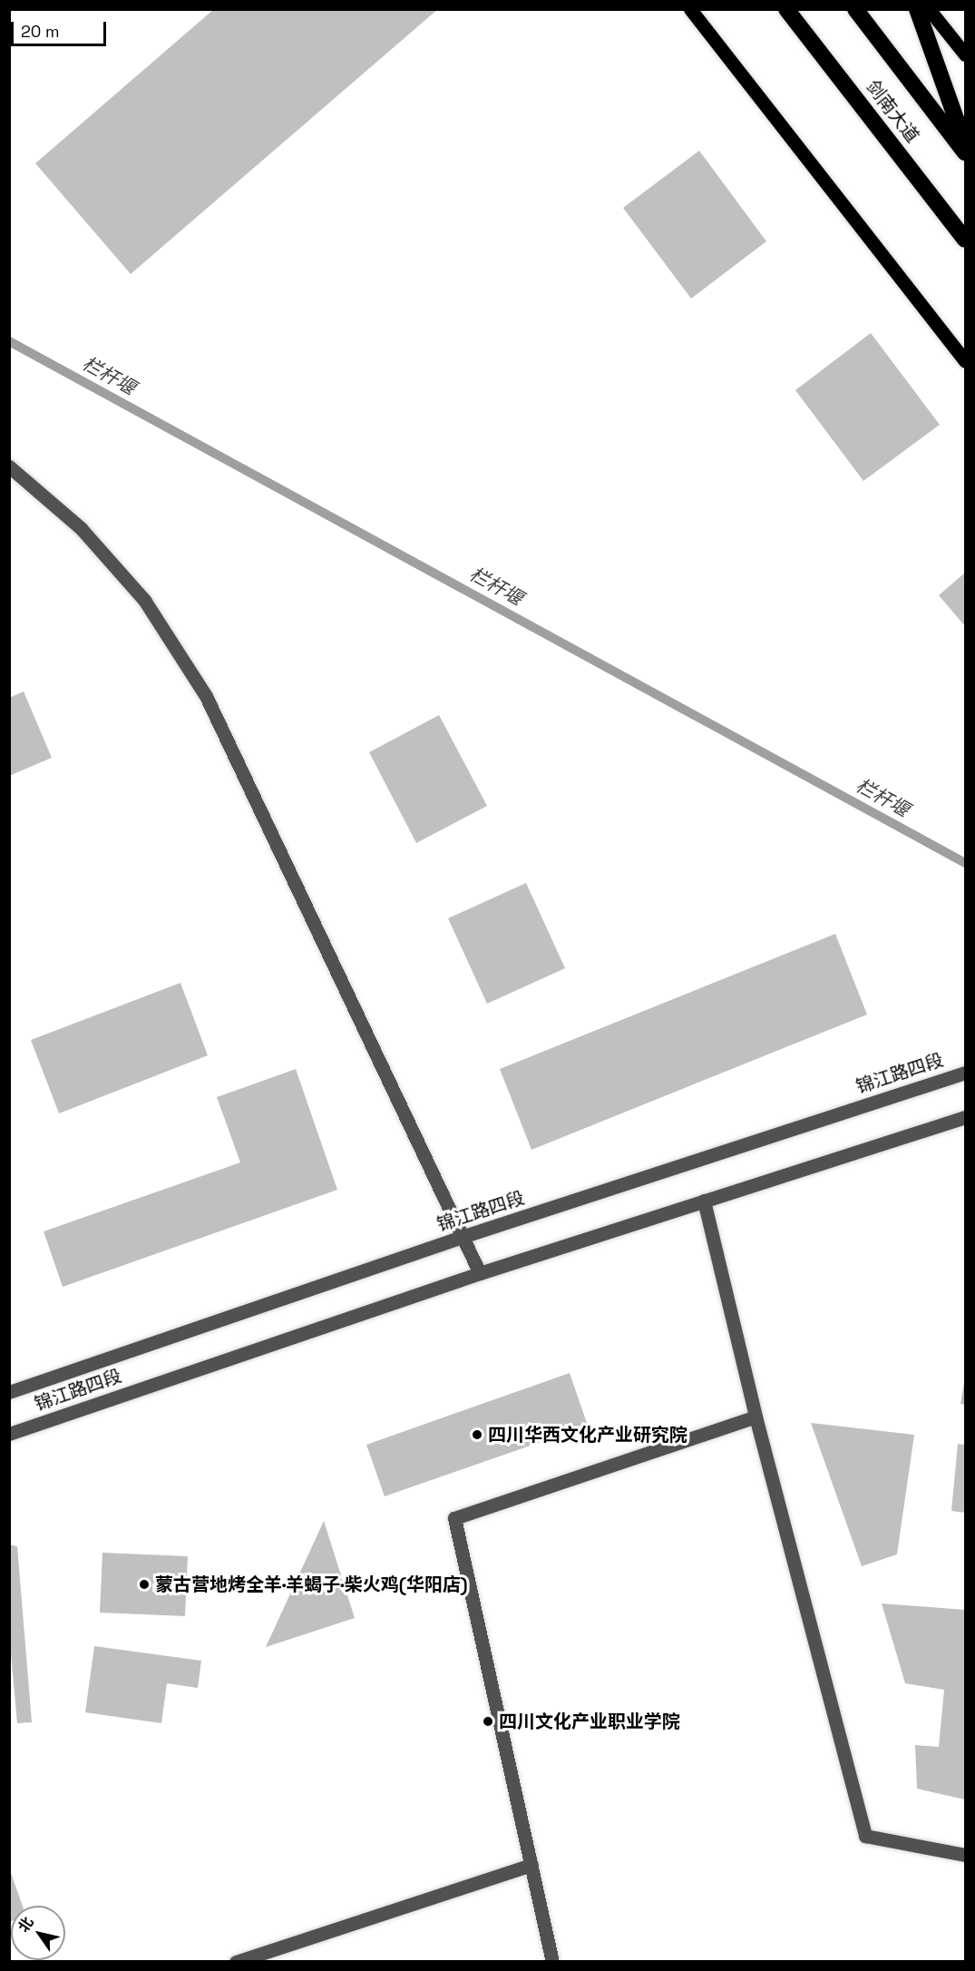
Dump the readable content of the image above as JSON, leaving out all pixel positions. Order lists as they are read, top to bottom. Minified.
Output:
{"streets":{"highway":["剑南大道"],"street":["锦江路四段"]},"water":["栏杆堰"],"places":["四川华西文化产业研究院","蒙古营地烤全羊·羊蝎子·柴火鸡(华阳店)","四川文化产业职业学院"],"scale_bar":"20 m","north":"top left"}
